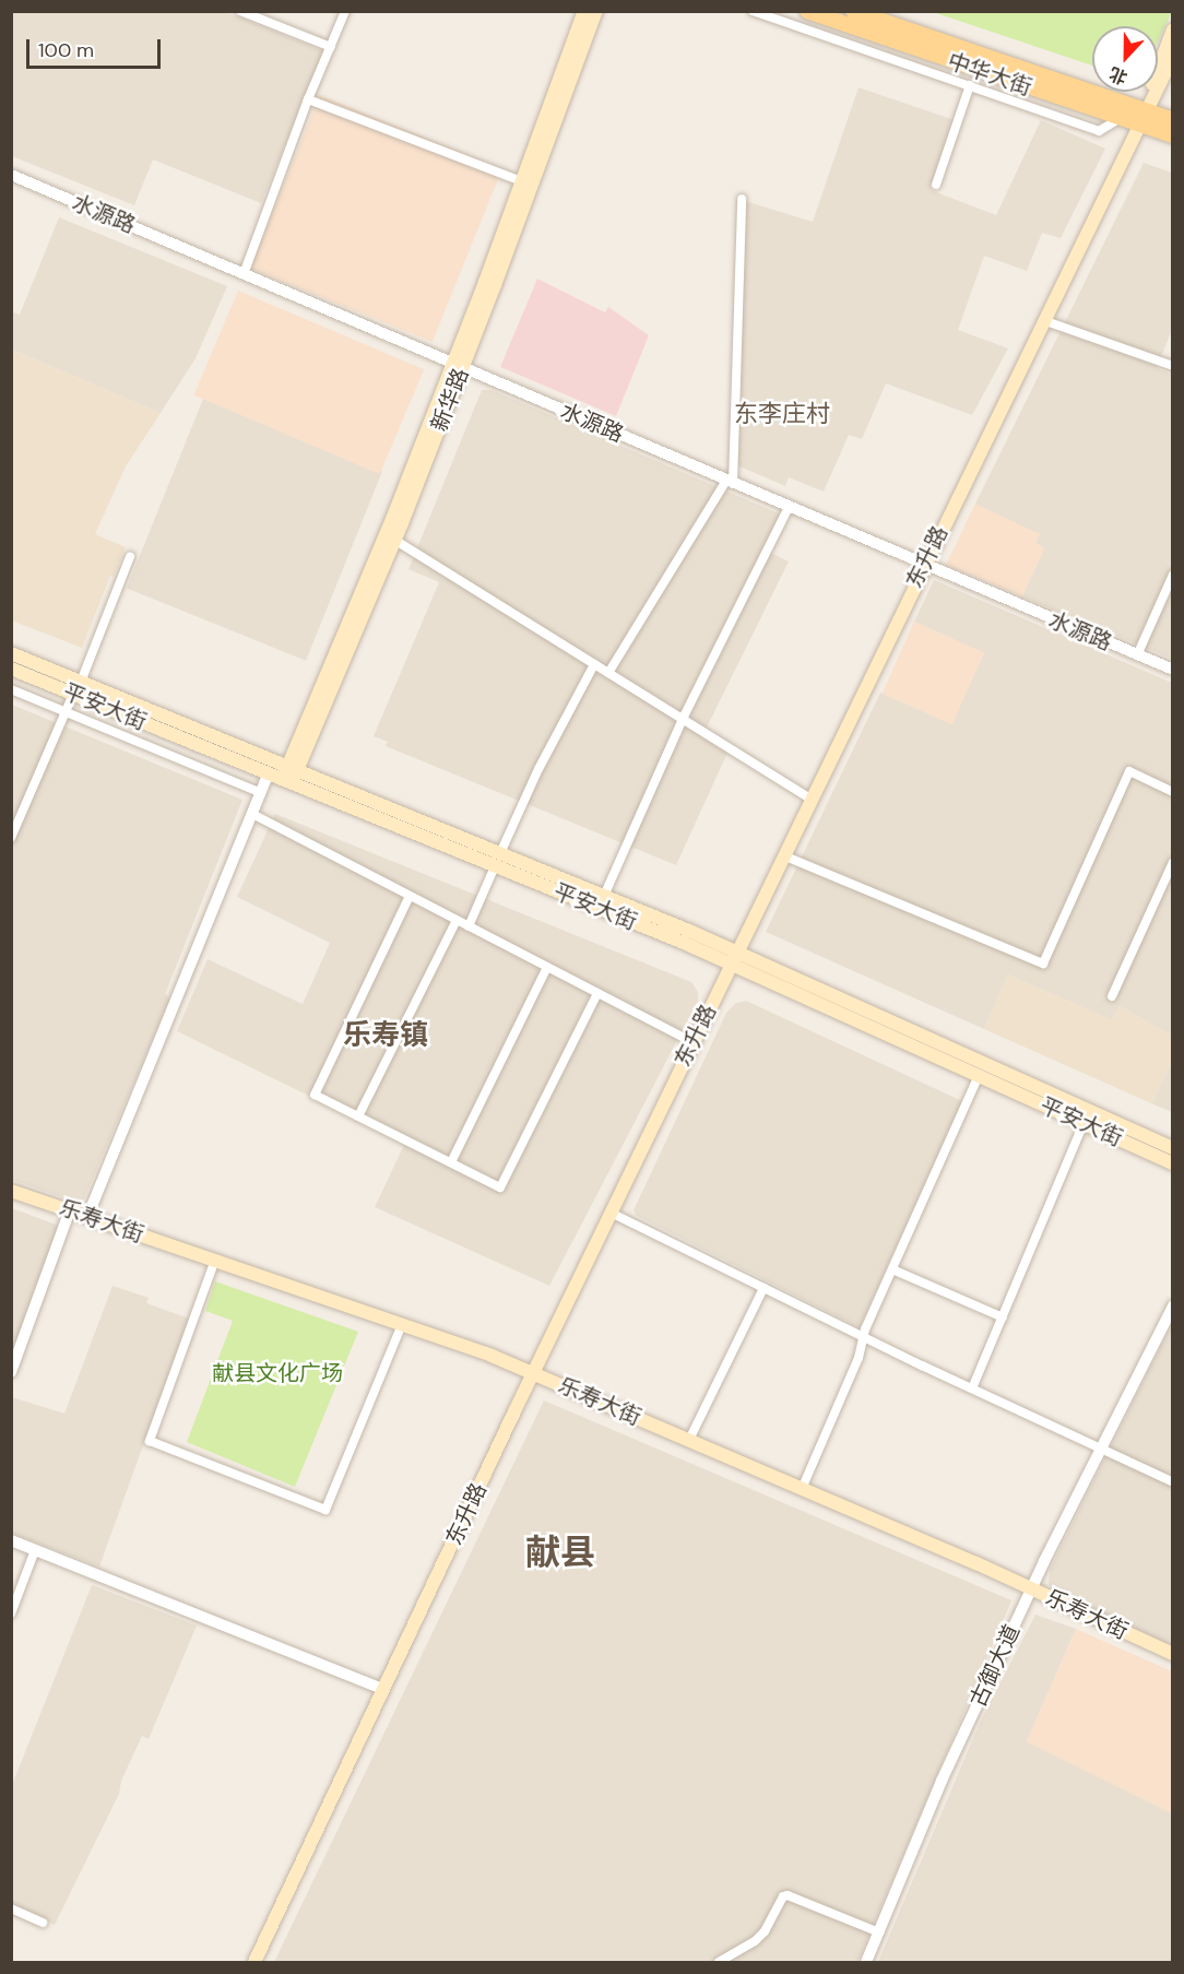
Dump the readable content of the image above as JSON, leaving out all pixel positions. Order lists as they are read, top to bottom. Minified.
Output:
{"streets":{"main road":["中华大街","新华路","东升路","平安大街","乐寿大街"],"street":["水源路","古御大道"]},"crossings":[["中华大街","东升路"],["水源路","新华路"],["水源路","东升路"],["新华路","平安大街"],["东升路","平安大街"],["东升路","乐寿大街"],["乐寿大街","古御大道"]],"districts":["东李庄村","乐寿镇","献县"],"parks":["献县文化广场"],"scale_bar":"100 m","north":"bottom"}
